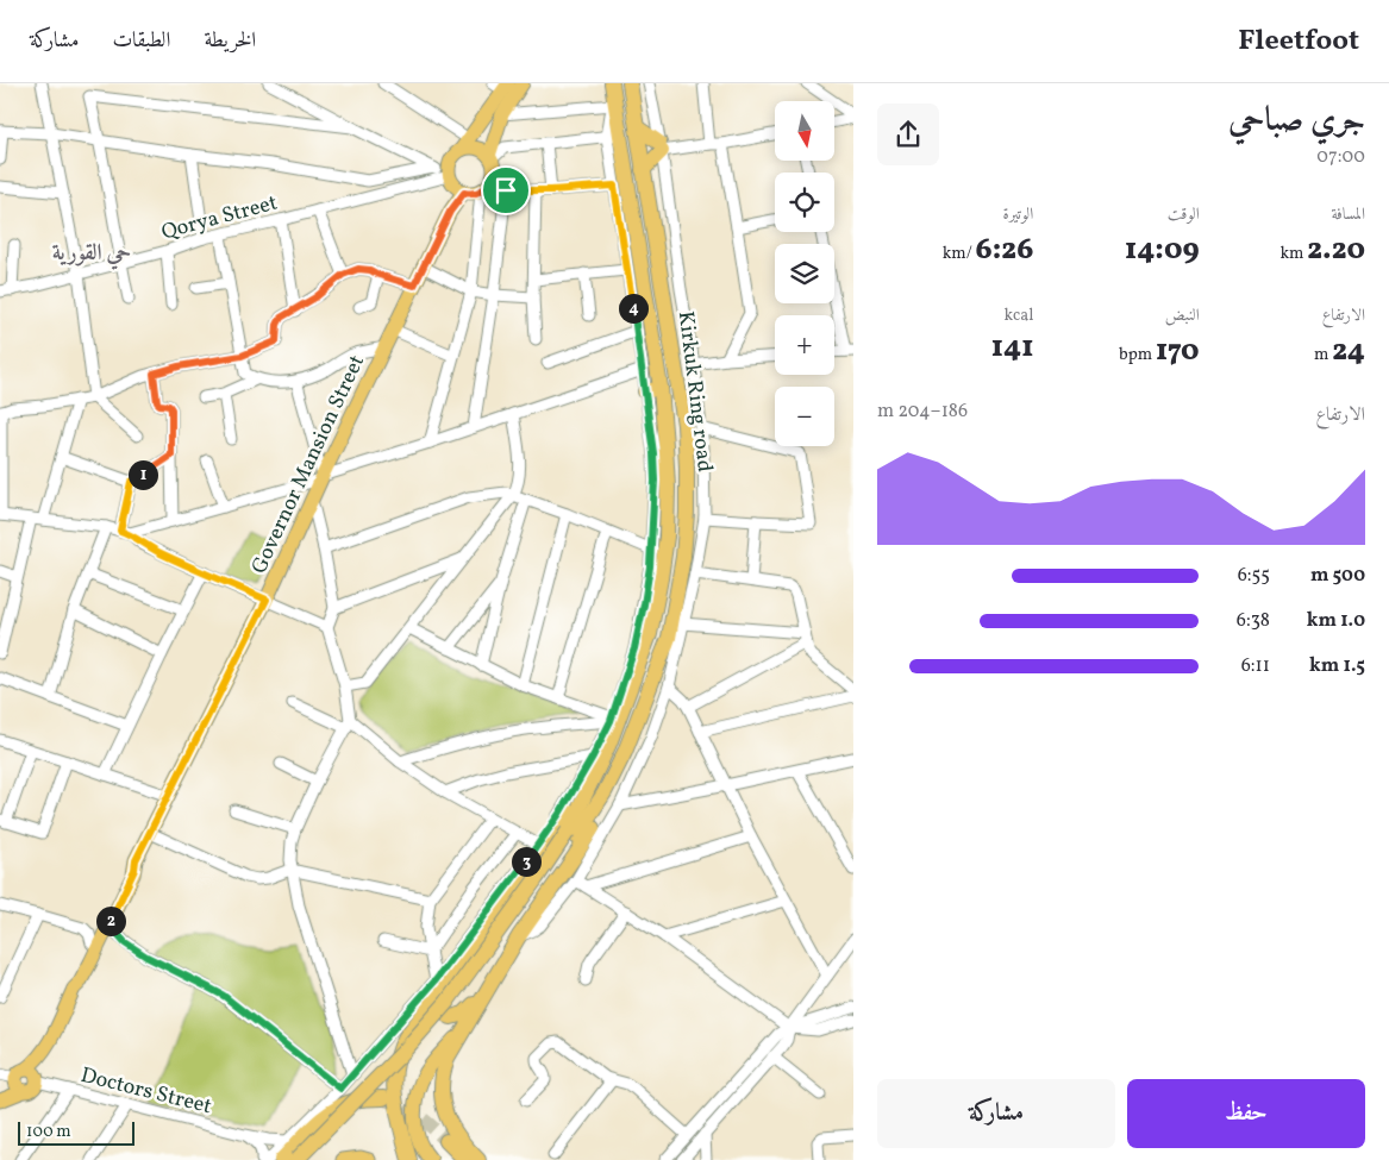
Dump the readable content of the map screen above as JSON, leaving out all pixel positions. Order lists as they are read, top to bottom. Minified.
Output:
{"streets":{"highway":["Kirkuk Ring road"],"main road":["Governor Mansion Street"],"street":["Qorya Street","Doctors Street"]},"crossings":[["Qorya Street","Governor Mansion Street"],["Governor Mansion Street","Doctors Street"]],"districts":["حي القورية"],"scale_bar":"100 m","north":"bottom","page":{"header":"Fleetfoot","nav":["الخريطة","الطبقات","مشاركة"],"heading":["جري صباحي","07:00"],"map_buttons":["+","−"],"stats":[["المسافة","2.20 km"],["الوقت","14:09"],["الوتيرة","6:26 /km"],["الارتفاع","24 m"],["النبض","170 bpm"],["kcal","141"]],"pins":["4","1","3","2"],"chart":["الارتفاع","186–204 m"],"list":[{"name":"500 m","note":"6:55"},{"name":"1.0 km","note":"6:38"},{"name":"1.5 km","note":"6:11"}],"buttons":["حفظ","مشاركة"],"scale":"100 m"}}
